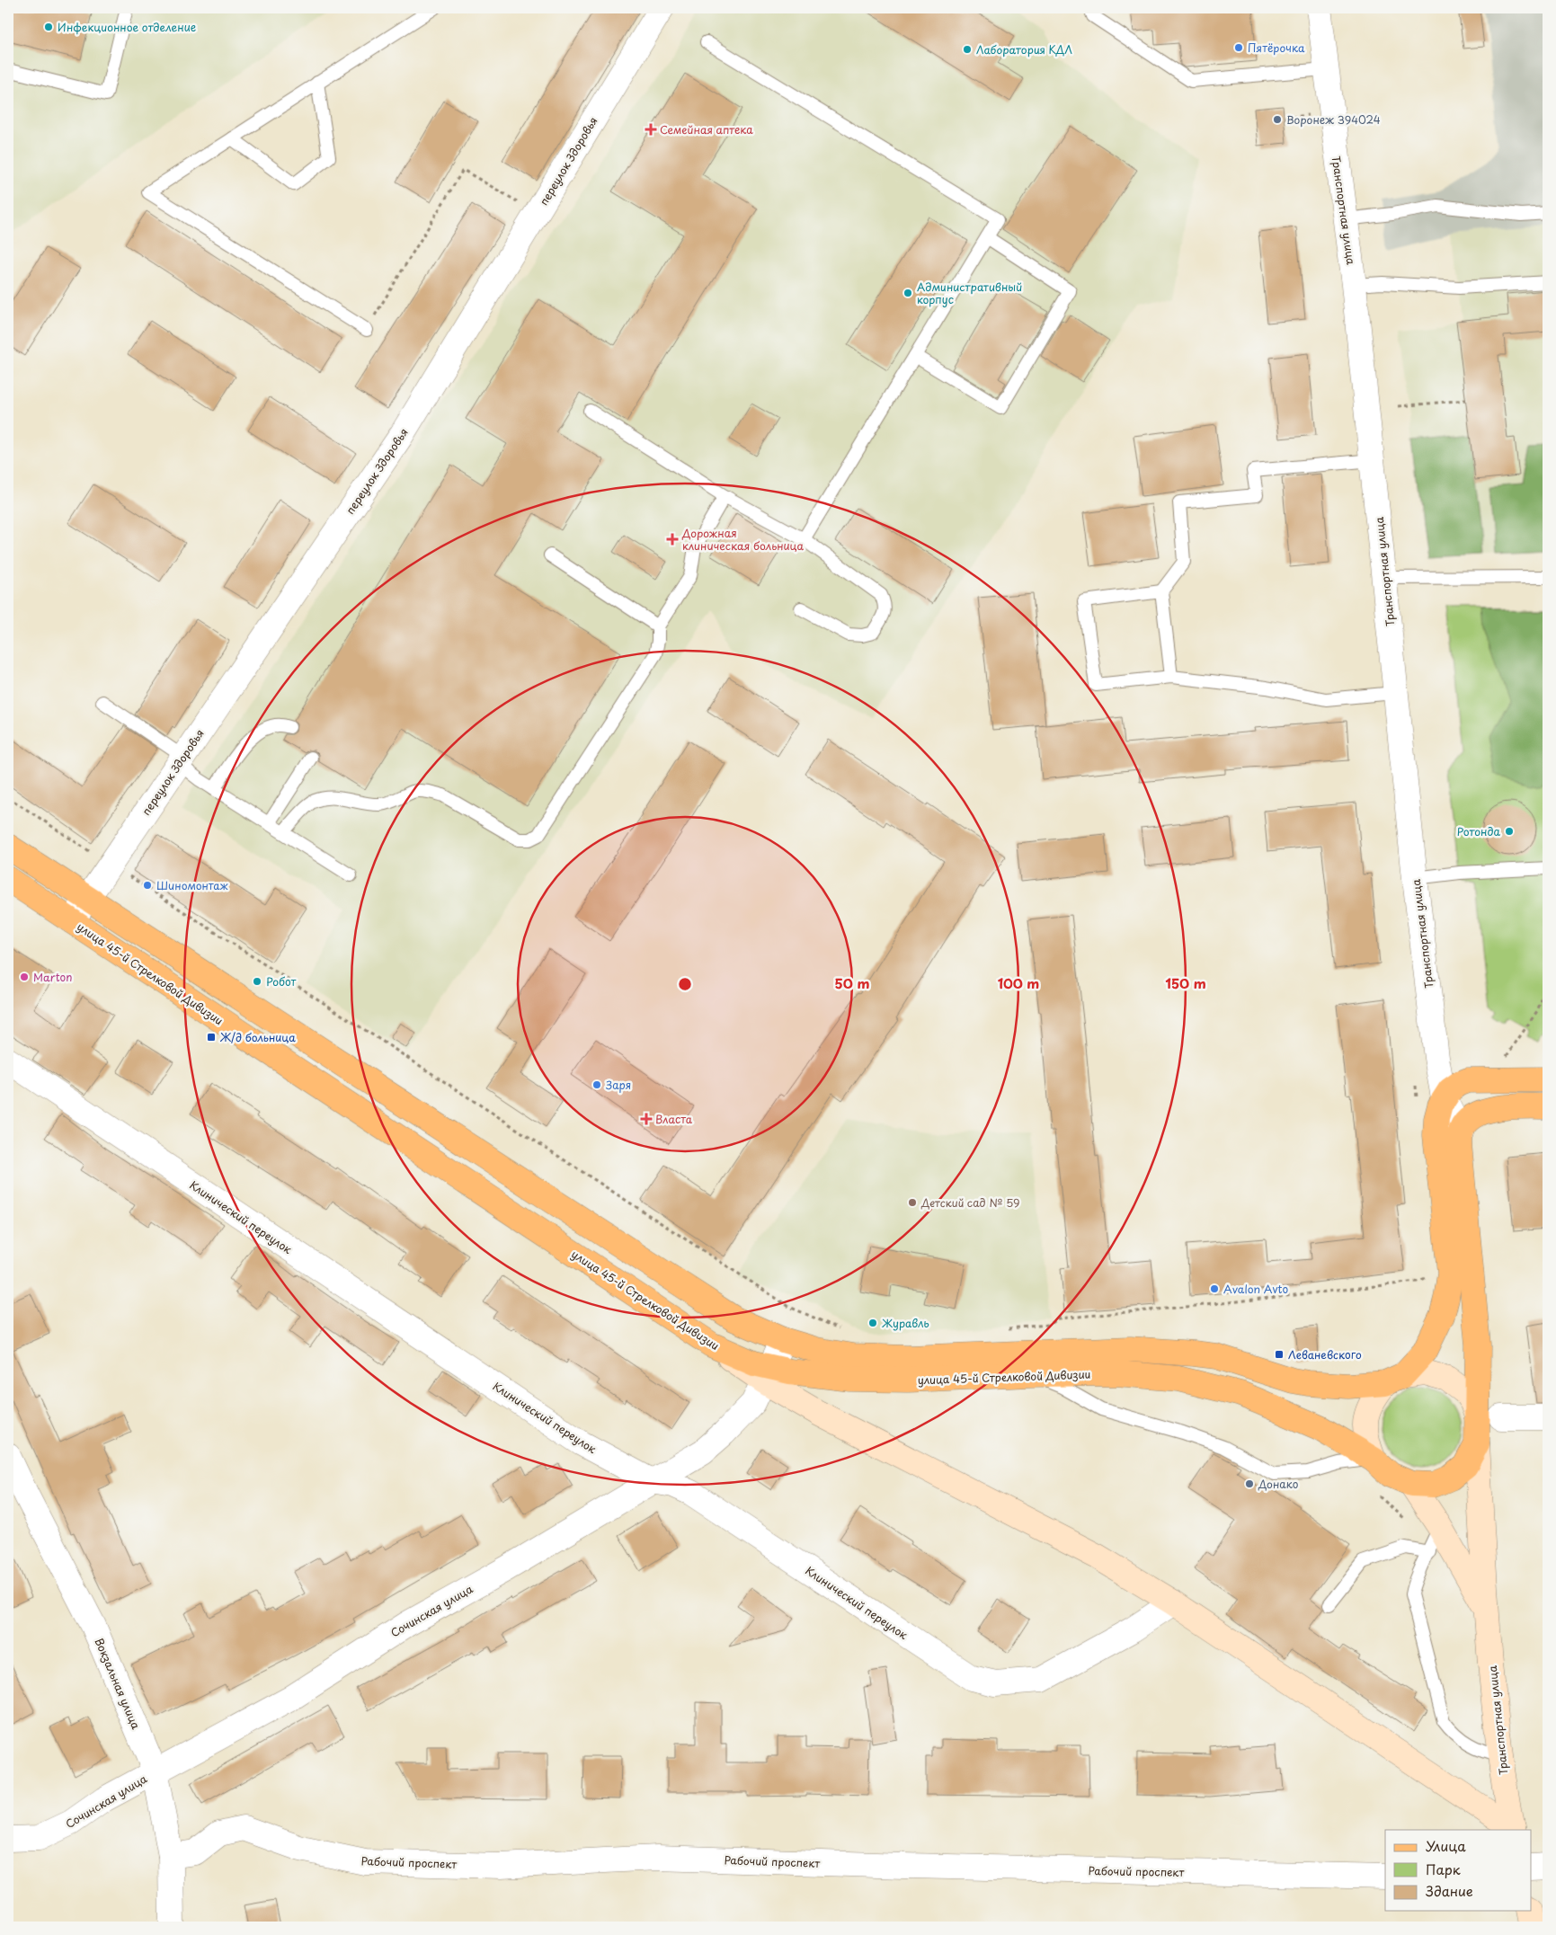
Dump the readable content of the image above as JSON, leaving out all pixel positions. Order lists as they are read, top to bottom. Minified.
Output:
{"streets":{"main road":["Транспортная улица","улица 45-й Стрелковой Дивизии"],"street":["переулок Здоровья","Клинический переулок","Сочинская улица","Вокзальная улица","Рабочий проспект"]},"crossings":[["переулок Здоровья","улица 45-й Стрелковой Дивизии"],["Транспортная улица","улица 45-й Стрелковой Дивизии"],["улица 45-й Стрелковой Дивизии","Сочинская улица"],["Клинический переулок","Сочинская улица"],["Сочинская улица","Вокзальная улица"],["Вокзальная улица","Рабочий проспект"]],"places":{"other":["Инфекционное отделение","Пятёрочка","Лаборатория КДЛ","Воронеж 394024","Административный корпус","Ротонда","Шиномонтаж","Marton","Робот","Заря","Детский сад № 59","Avalon Avto","Журавль","Донако"],"health":["Семейная аптека","Дорожная клиническая больница","Власта"],"transit":["Ж/д больница","Леваневского"]},"legend":["Улица","Парк","Здание"],"rings":["50 m","100 m","150 m"]}
